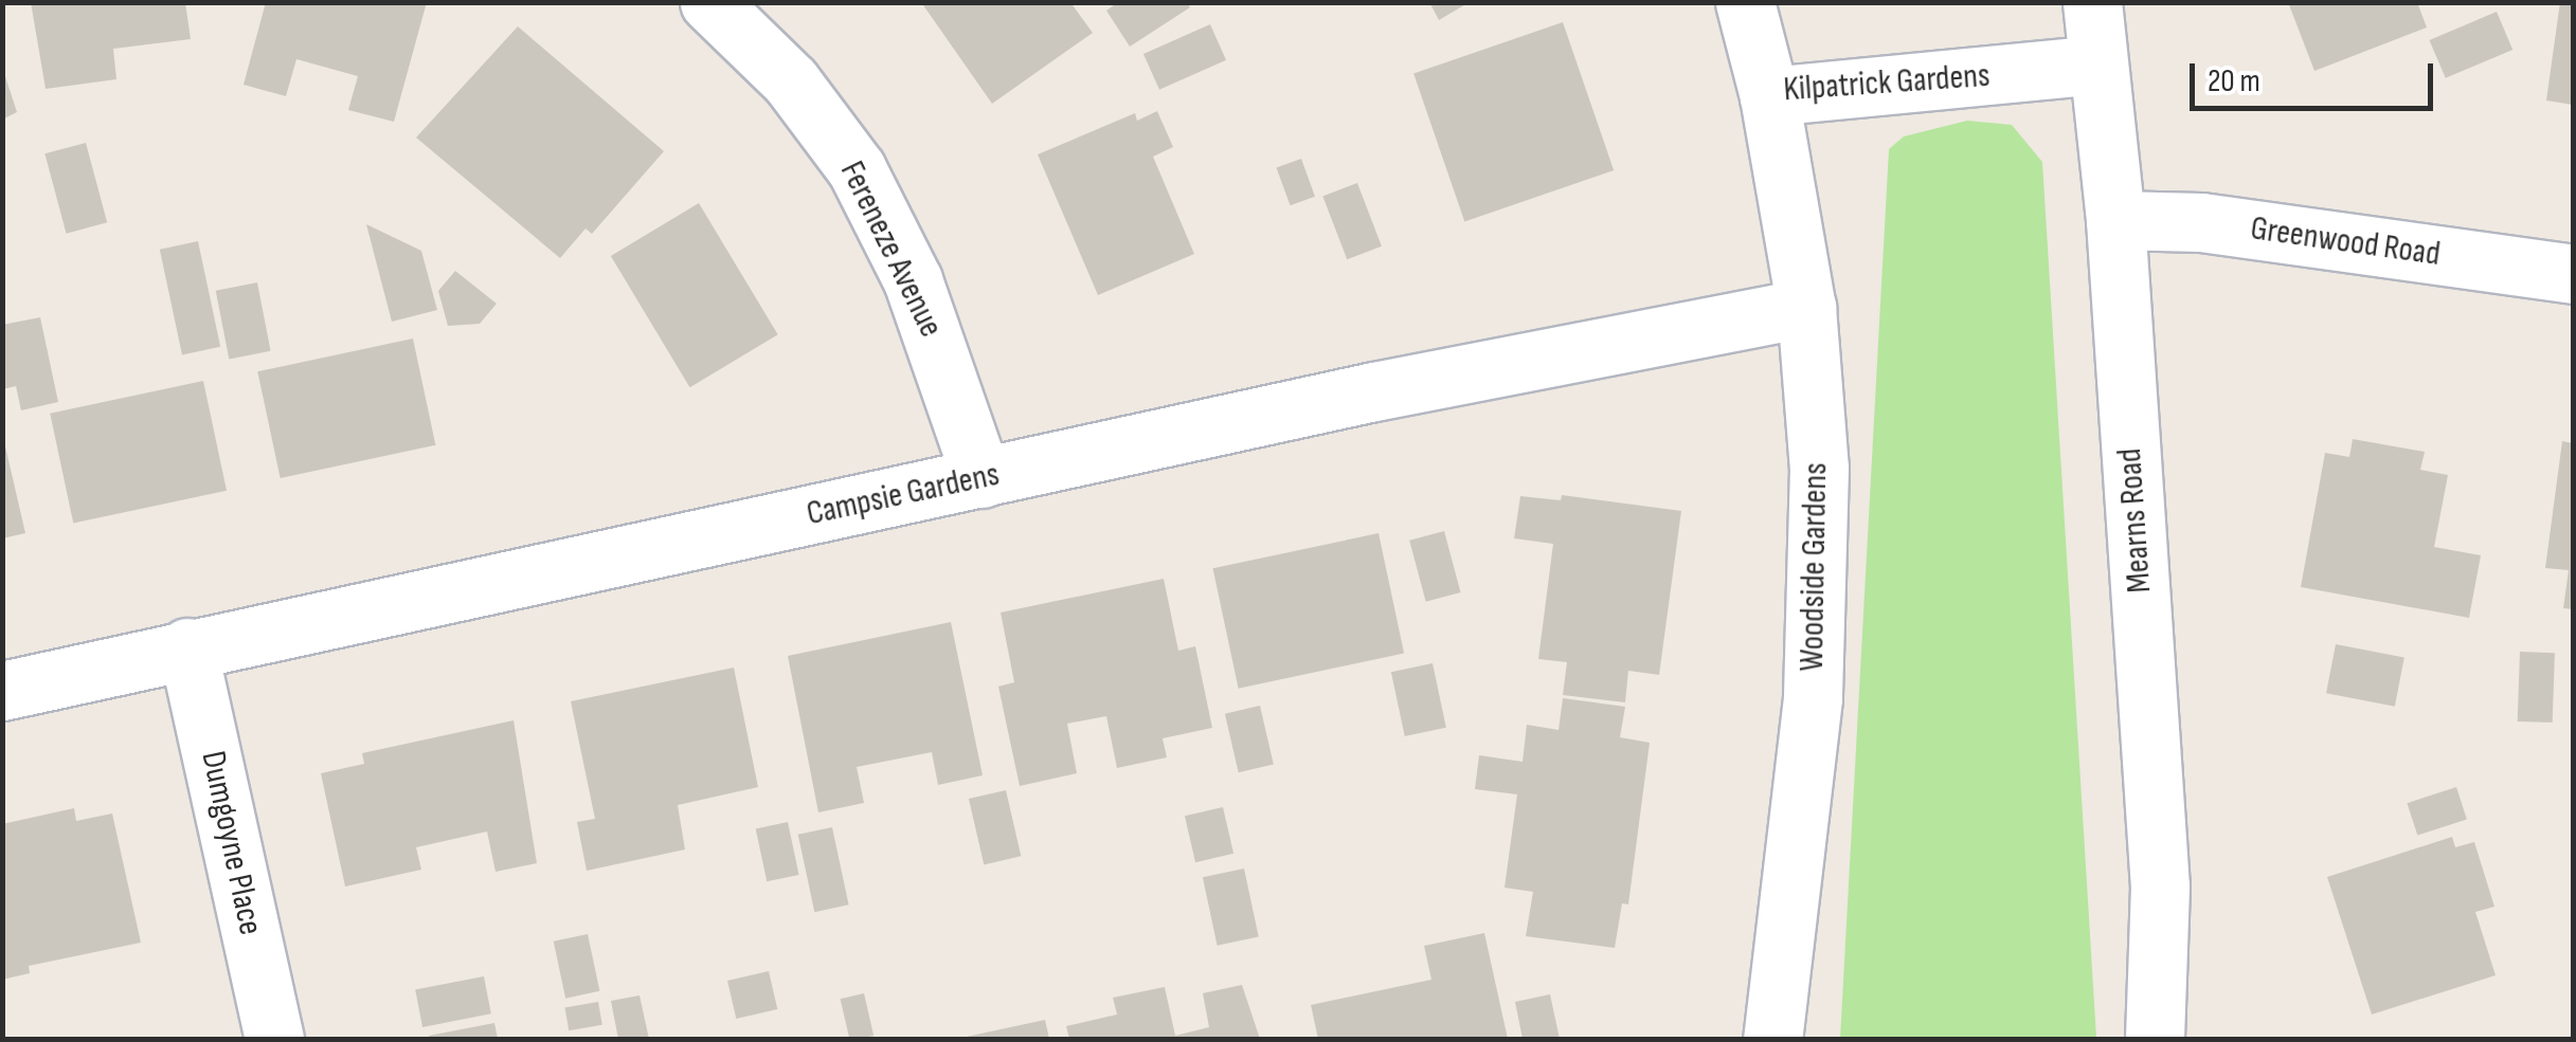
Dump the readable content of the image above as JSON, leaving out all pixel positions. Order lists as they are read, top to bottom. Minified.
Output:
{"streets":{"street":["Kilpatrick Gardens","Greenwood Road","Fereneze Avenue","Campsie Gardens","Mearns Road","Woodside Gardens","Dumgoyne Place"]},"crossings":[["Kilpatrick Gardens","Mearns Road"],["Kilpatrick Gardens","Woodside Gardens"],["Greenwood Road","Mearns Road"],["Fereneze Avenue","Campsie Gardens"],["Campsie Gardens","Woodside Gardens"],["Campsie Gardens","Dumgoyne Place"]],"scale_bar":"20 m"}
